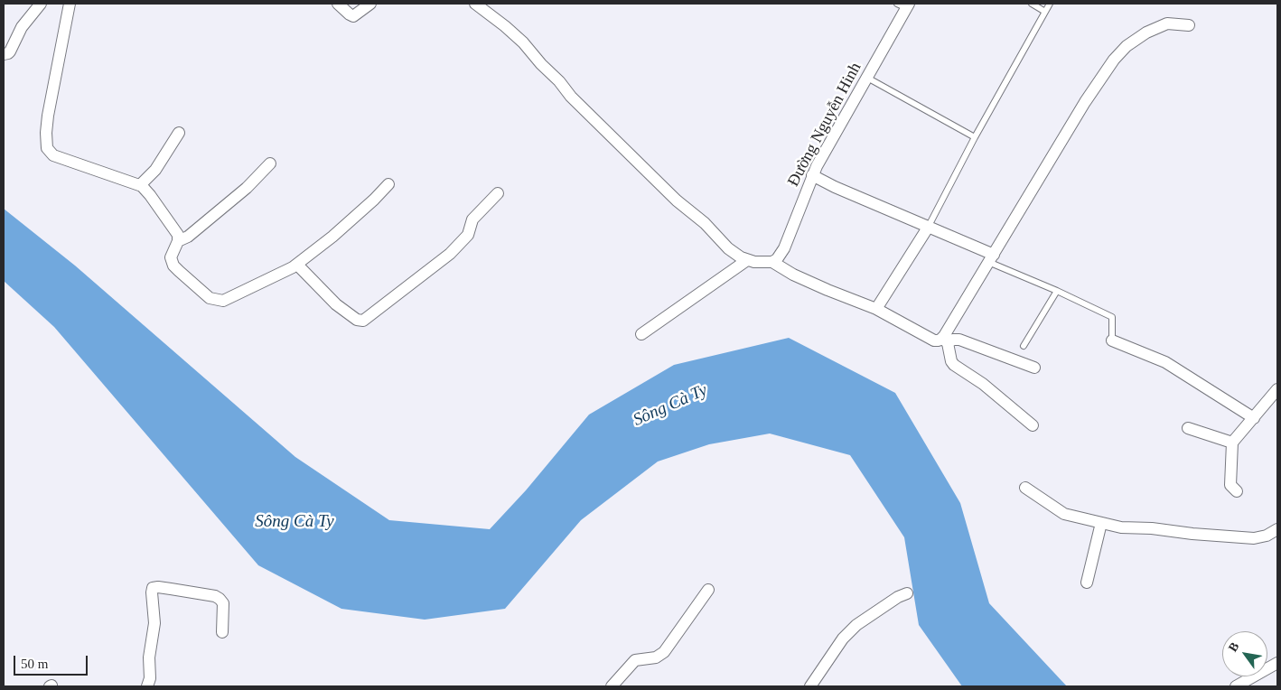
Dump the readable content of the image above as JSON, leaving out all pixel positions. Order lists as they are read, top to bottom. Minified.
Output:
{"streets":{"street":["Đường Nguyễn Hinh"]},"water":["Sông Cà Ty"],"scale_bar":"50 m","north":"top left"}
